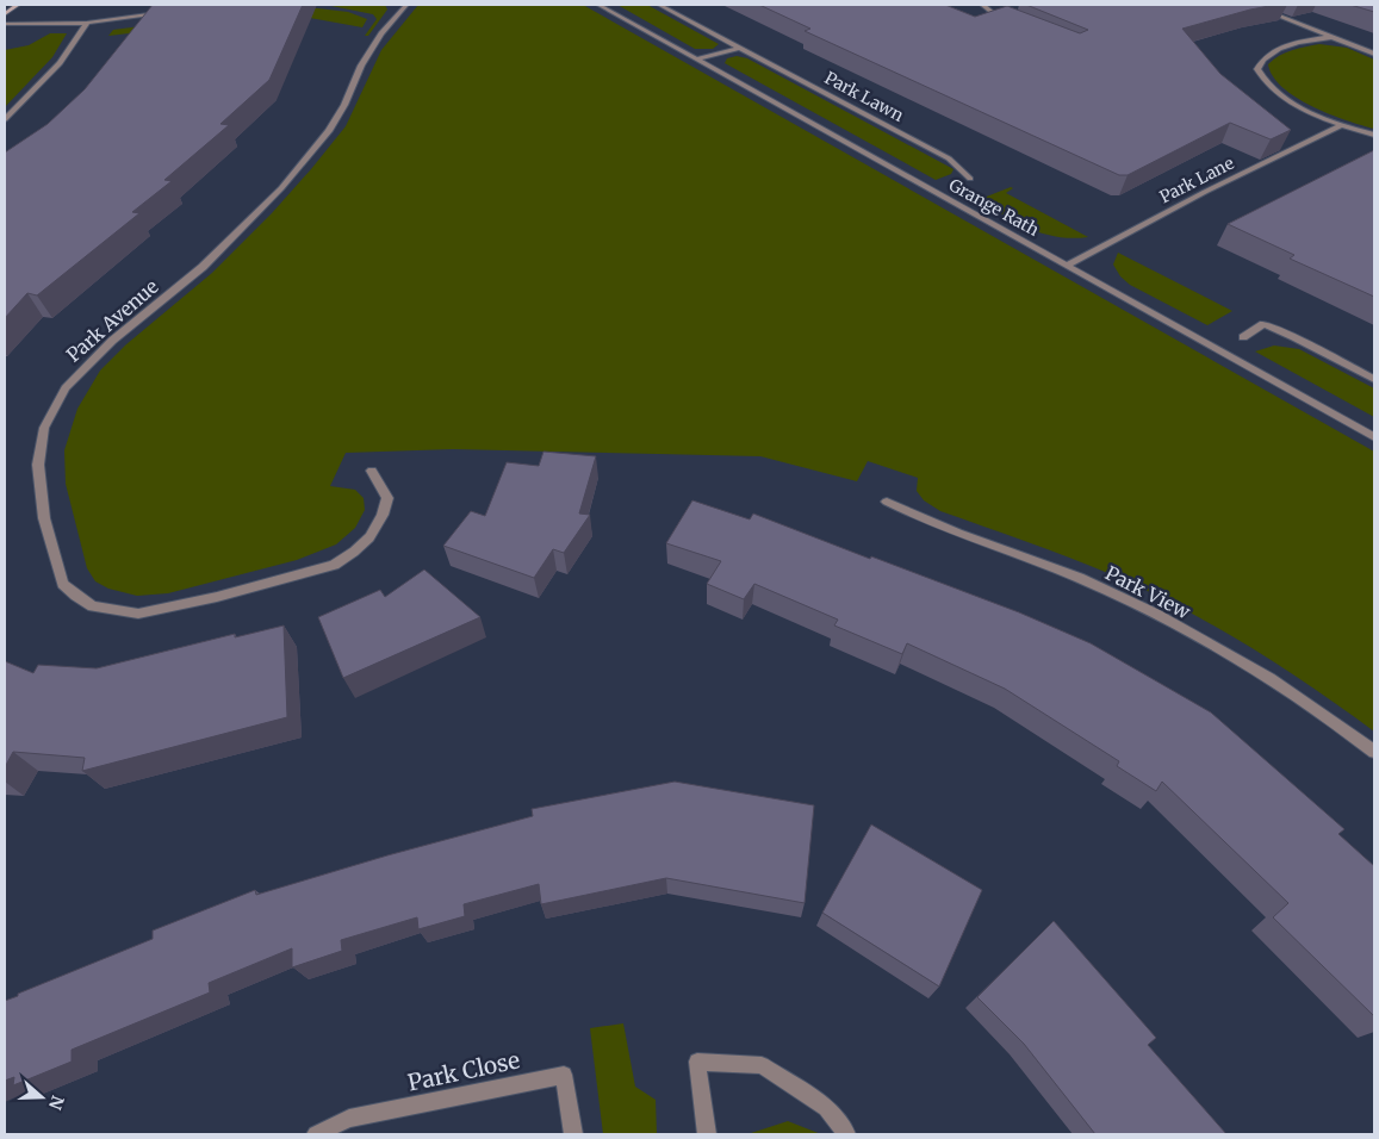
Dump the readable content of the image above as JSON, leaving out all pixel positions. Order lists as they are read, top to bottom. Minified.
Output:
{"streets":{"street":["Park Lawn","Park Lane","Grange Rath","Park Avenue","Park View","Park Close"]},"crossings":[["Park Lane","Grange Rath"]],"north":"right"}
